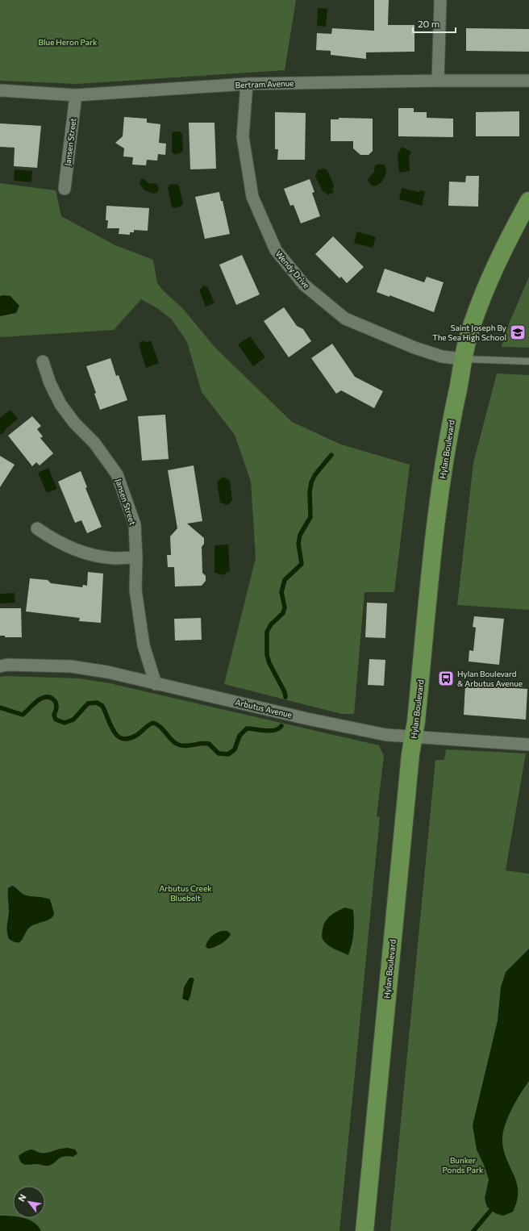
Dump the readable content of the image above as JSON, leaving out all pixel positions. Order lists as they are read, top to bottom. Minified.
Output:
{"streets":{"main road":["Hylan Boulevard"],"street":["Bertram Avenue","Jansen Street","Wendy Drive","Arbutus Avenue"]},"crossings":[["Bertram Avenue","Jansen Street"],["Bertram Avenue","Wendy Drive"],["Jansen Street","Arbutus Avenue"],["Wendy Drive","Hylan Boulevard"],["Hylan Boulevard","Arbutus Avenue"]],"parks":["Blue Heron Park","Arbutus Creek Bluebelt","Bunker Ponds Park"],"places":{"school or university":["Saint Joseph By The Sea High School"],"bus stop":["Hylan Boulevard & Arbutus Avenue"]},"scale_bar":"20 m","north":"top left"}
